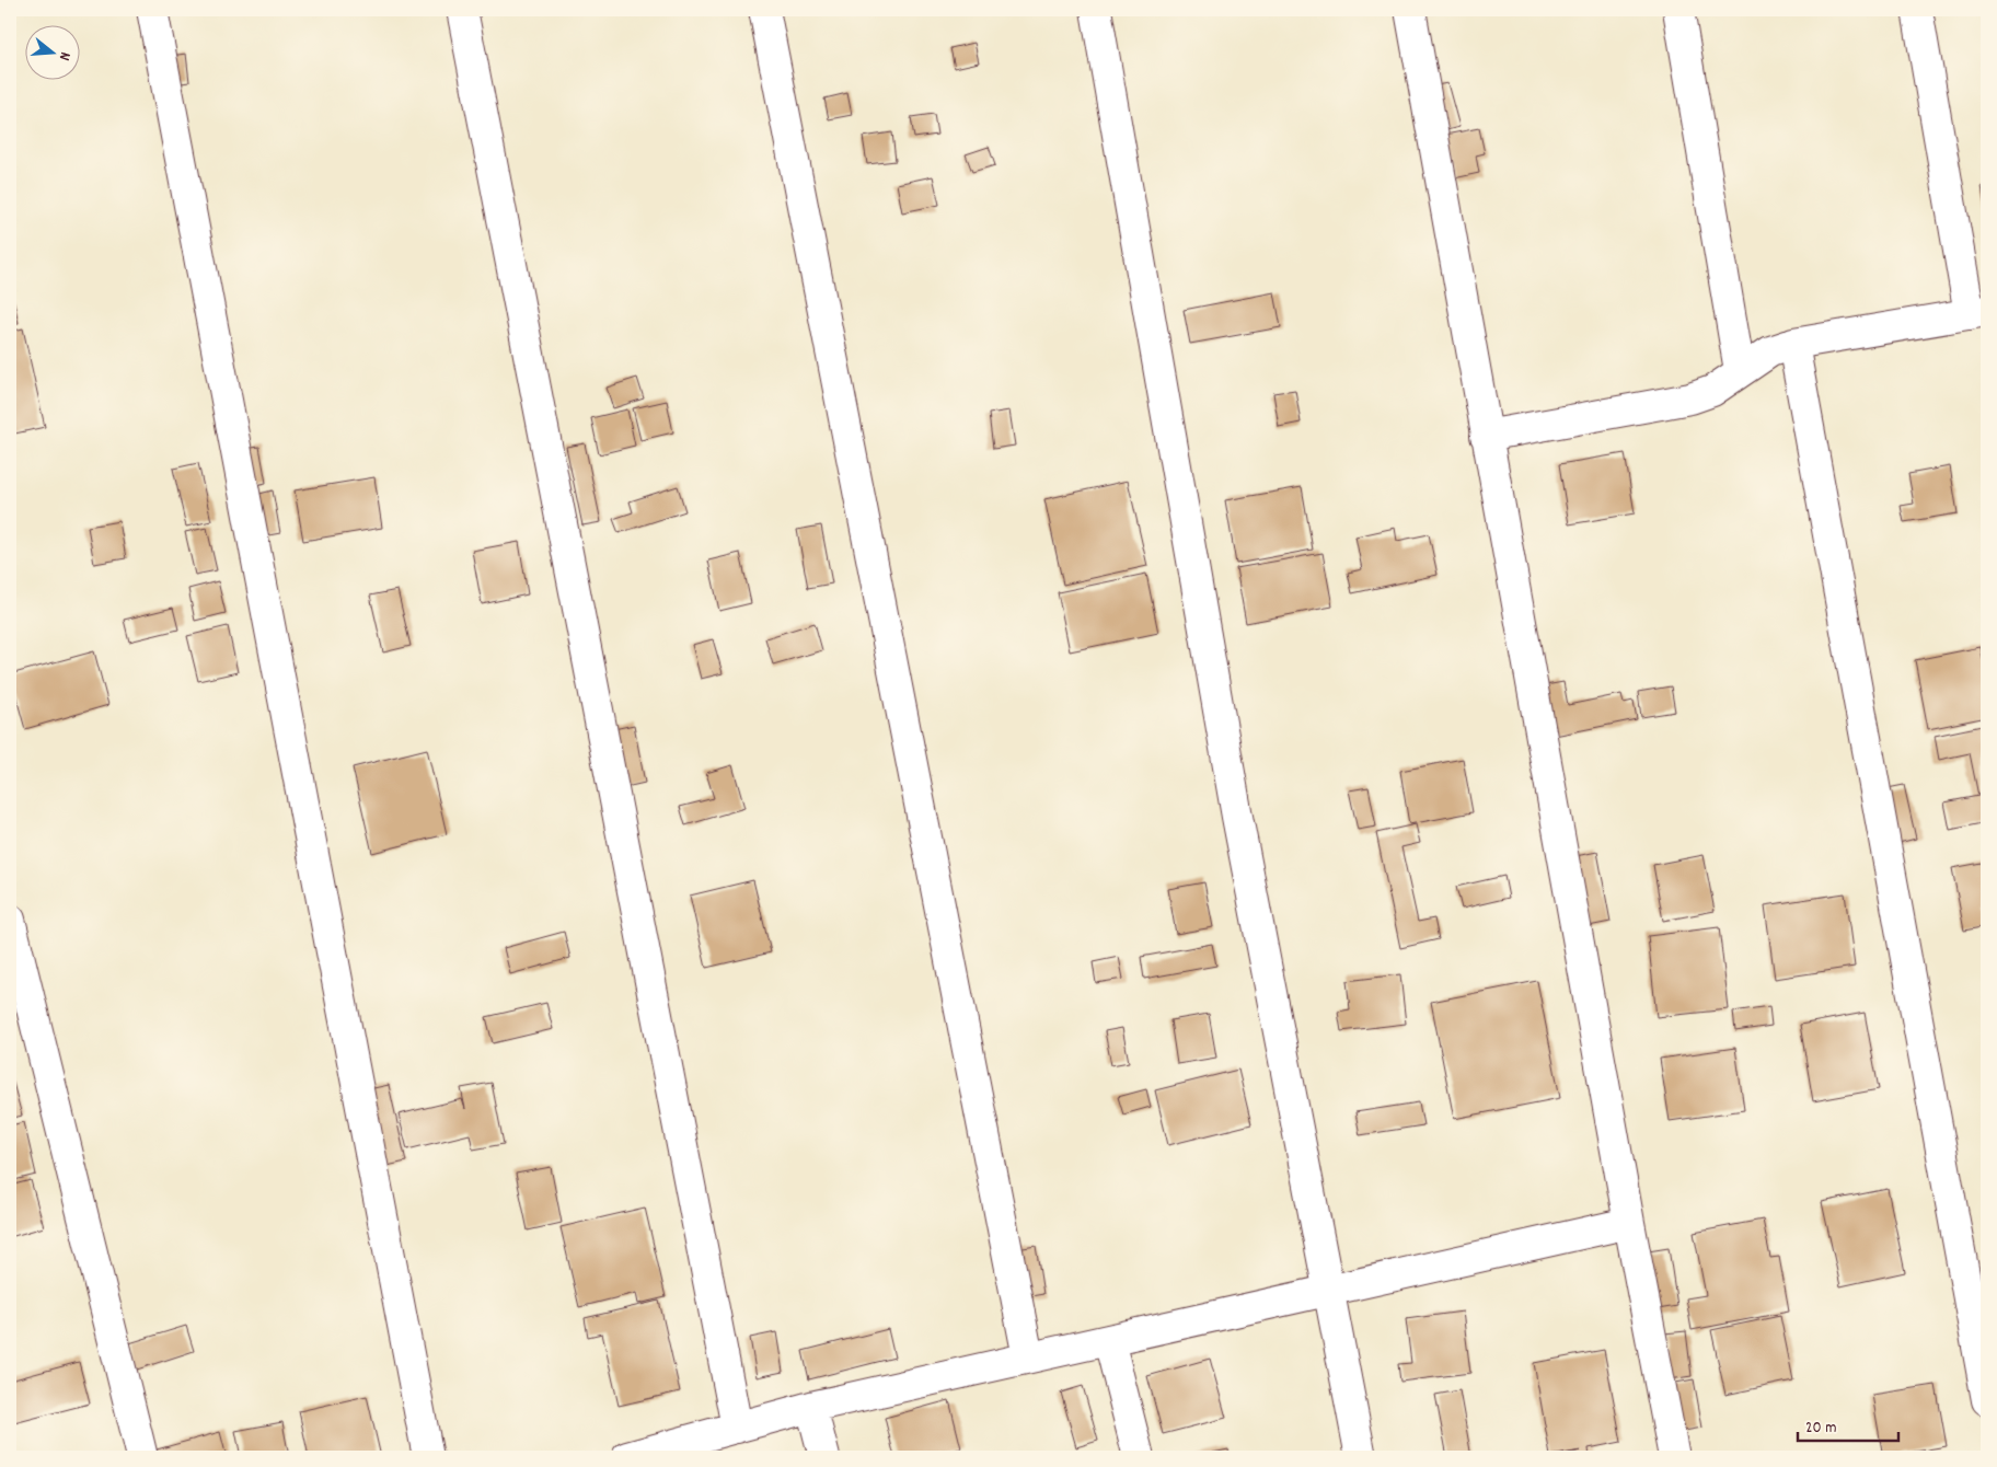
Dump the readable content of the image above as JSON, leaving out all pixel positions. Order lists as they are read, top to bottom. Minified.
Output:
{"scale_bar":"20 m","north":"right"}
